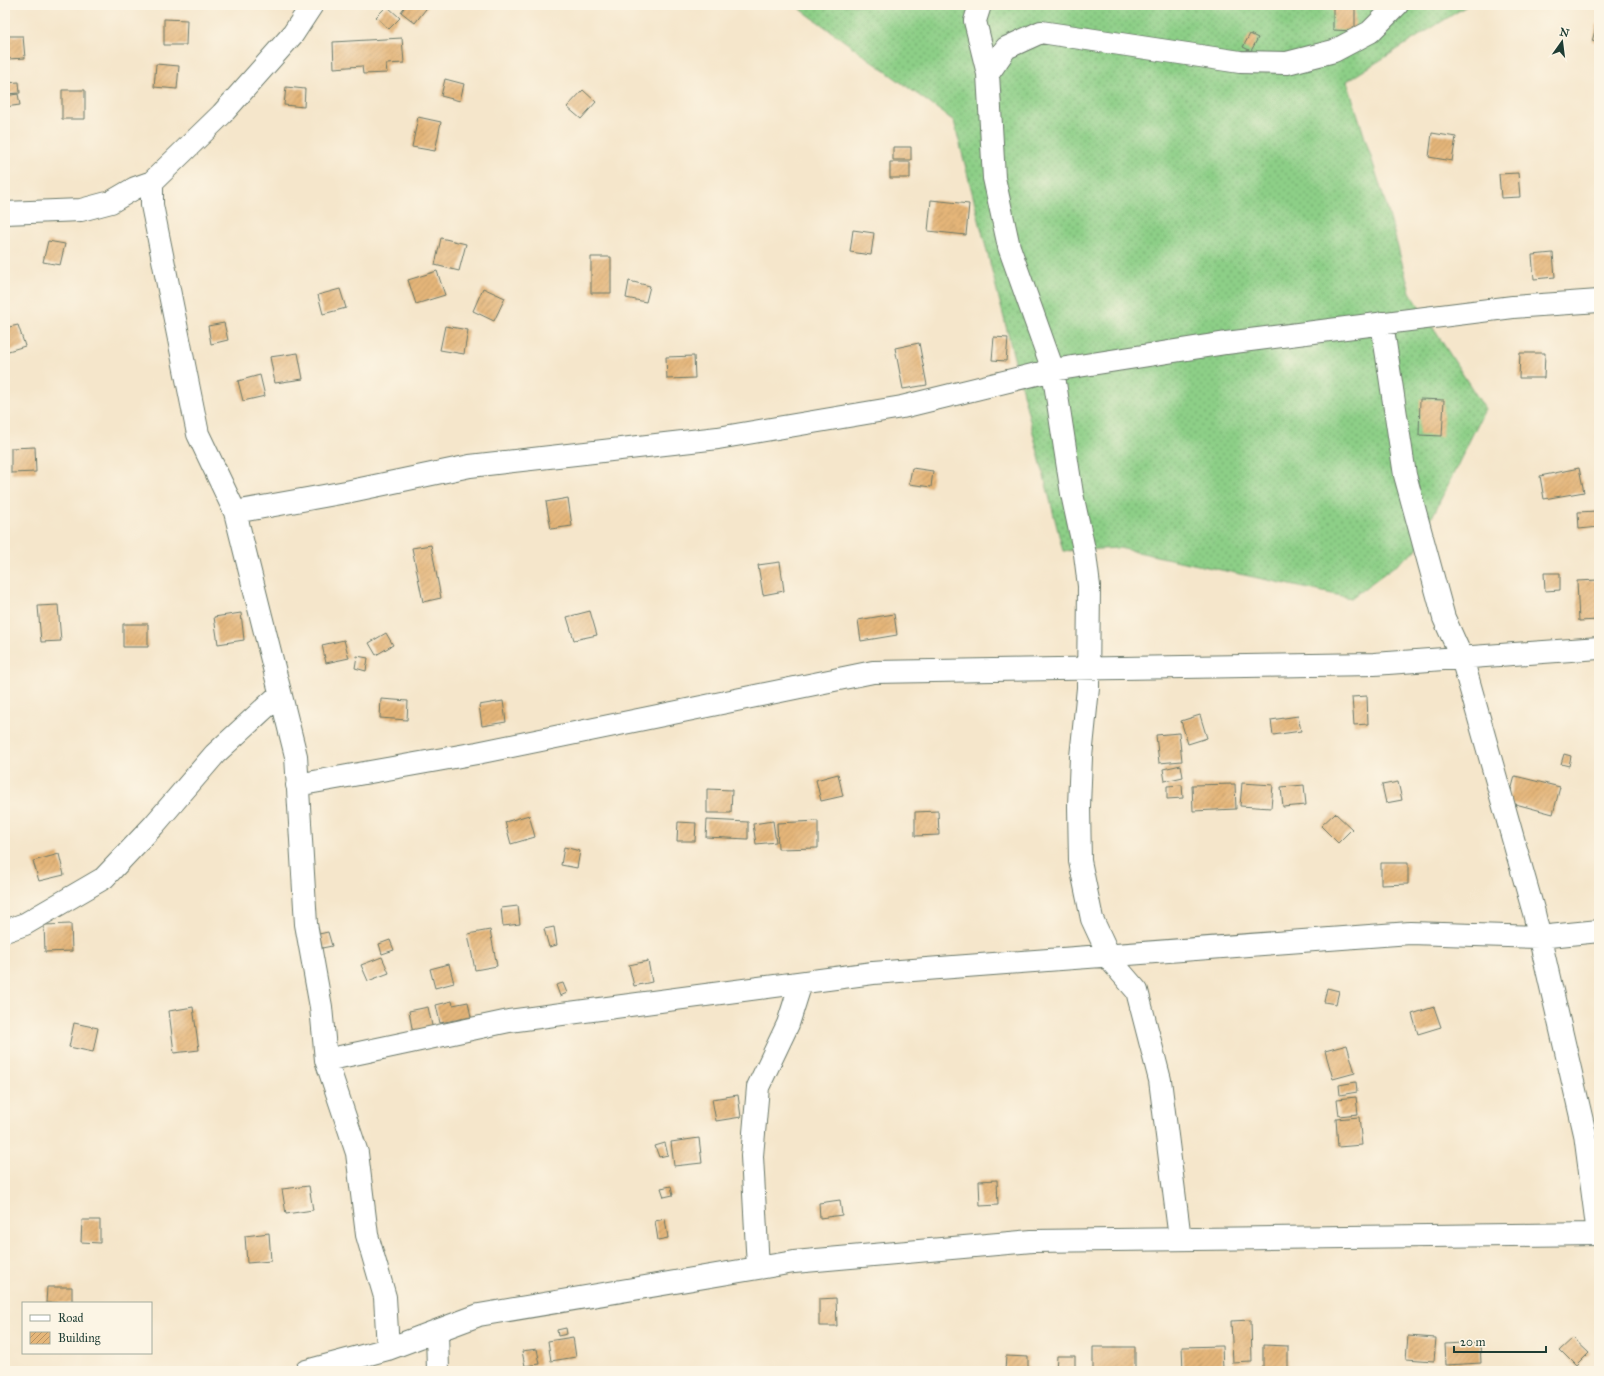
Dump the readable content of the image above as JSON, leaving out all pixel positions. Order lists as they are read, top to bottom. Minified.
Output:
{"legend":["Road","Building"],"scale_bar":"20 m","north":"top"}
